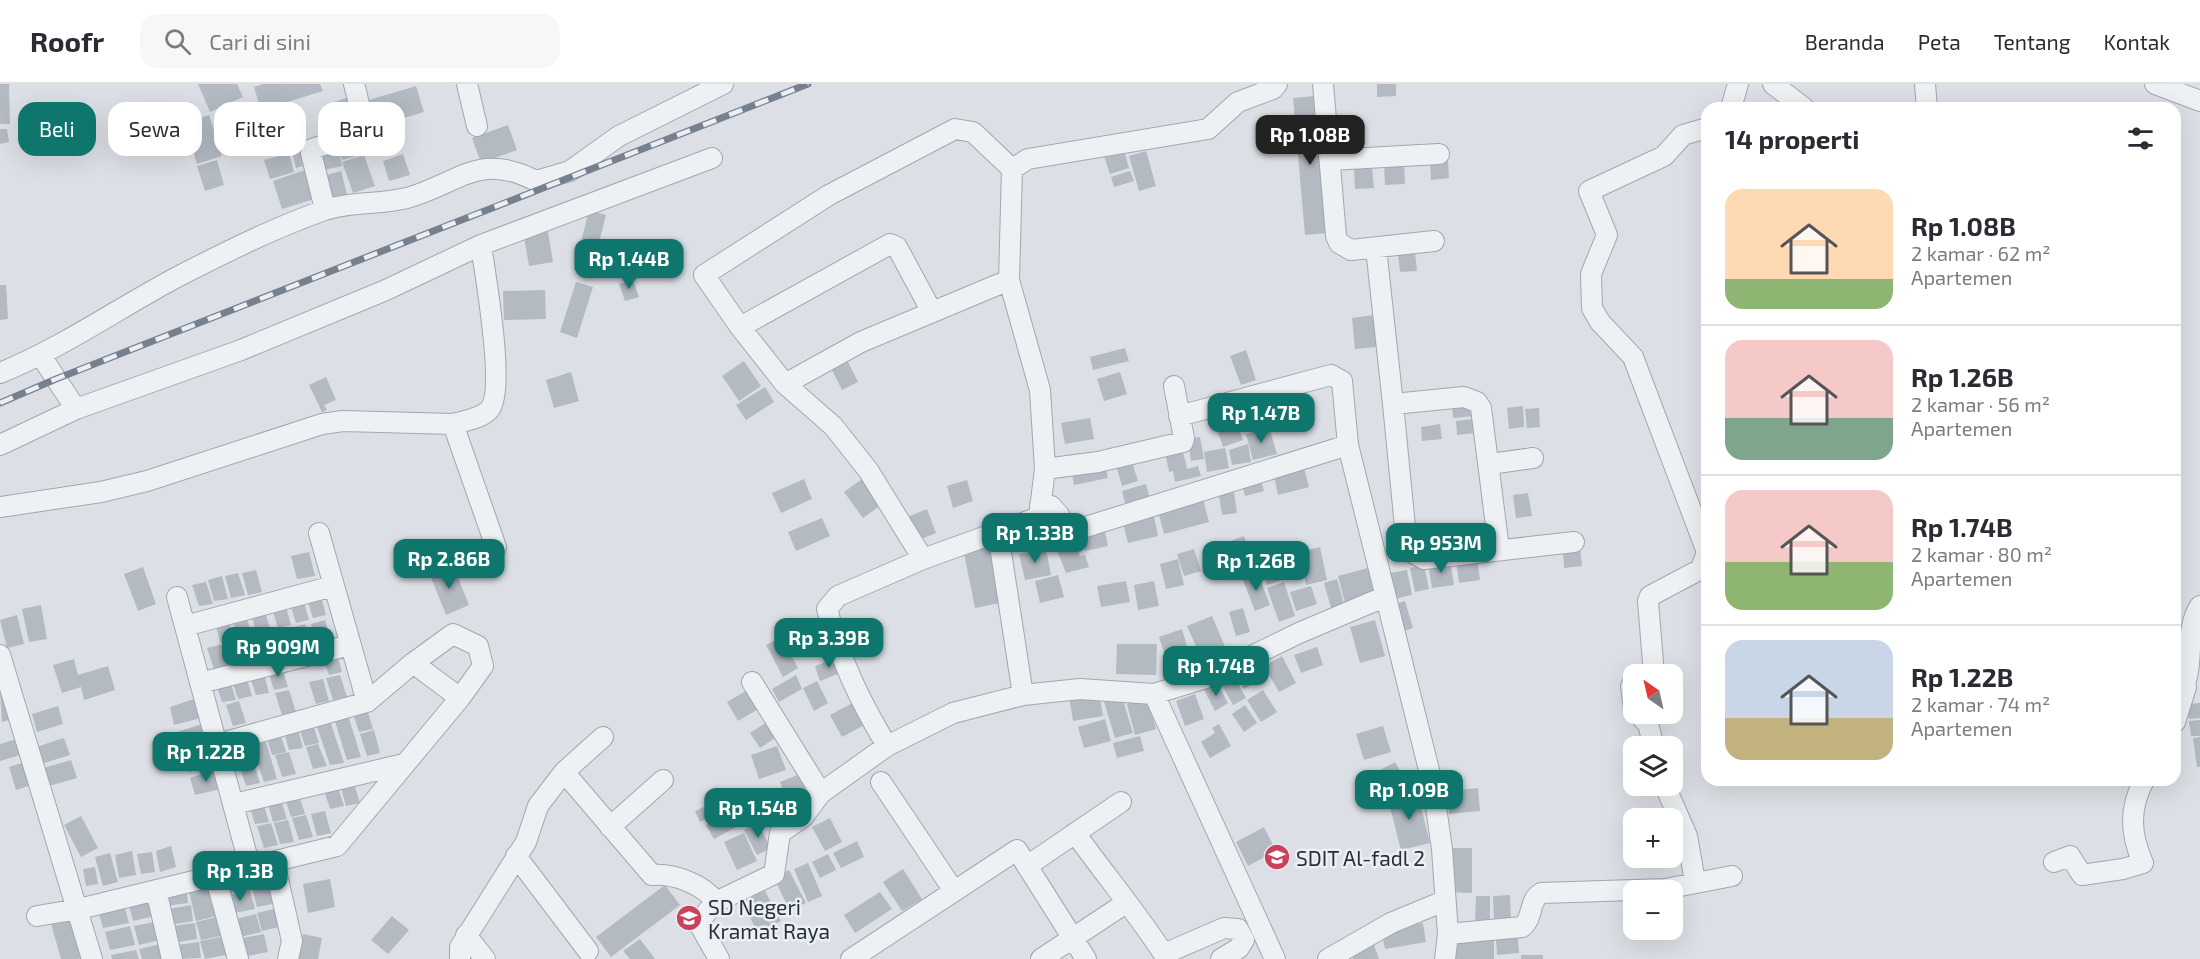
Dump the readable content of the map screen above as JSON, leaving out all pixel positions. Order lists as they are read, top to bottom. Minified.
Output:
{"places":{"school or university":["SDIT Al-fadl 2","SD Negeri Kramat Raya"]},"north":"top left","page":{"header":"Roofr","search":"Cari di sini","nav":["Beranda","Peta","Tentang","Kontak"],"chip":["Beli","Sewa","Filter","Baru"],"heading":"14 properti","price":["Rp 1.08B","Rp 1.44B","Rp 1.47B","Rp 1.33B","Rp 953M","Rp 2.86B","Rp 1.26B","Rp 3.39B","Rp 909M","Rp 1.74B","Rp 1.22B","Rp 1.09B","Rp 1.54B","Rp 1.3B"],"list":[{"name":"Rp 1.08B","note":"2 kamar · 62 m² · Apartemen"},{"name":"Rp 1.26B","note":"2 kamar · 56 m² · Apartemen"},{"name":"Rp 1.74B","note":"2 kamar · 80 m² · Apartemen"},{"name":"Rp 1.22B","note":"2 kamar · 74 m² · Apartemen"}],"map_buttons":["+","−"]}}
